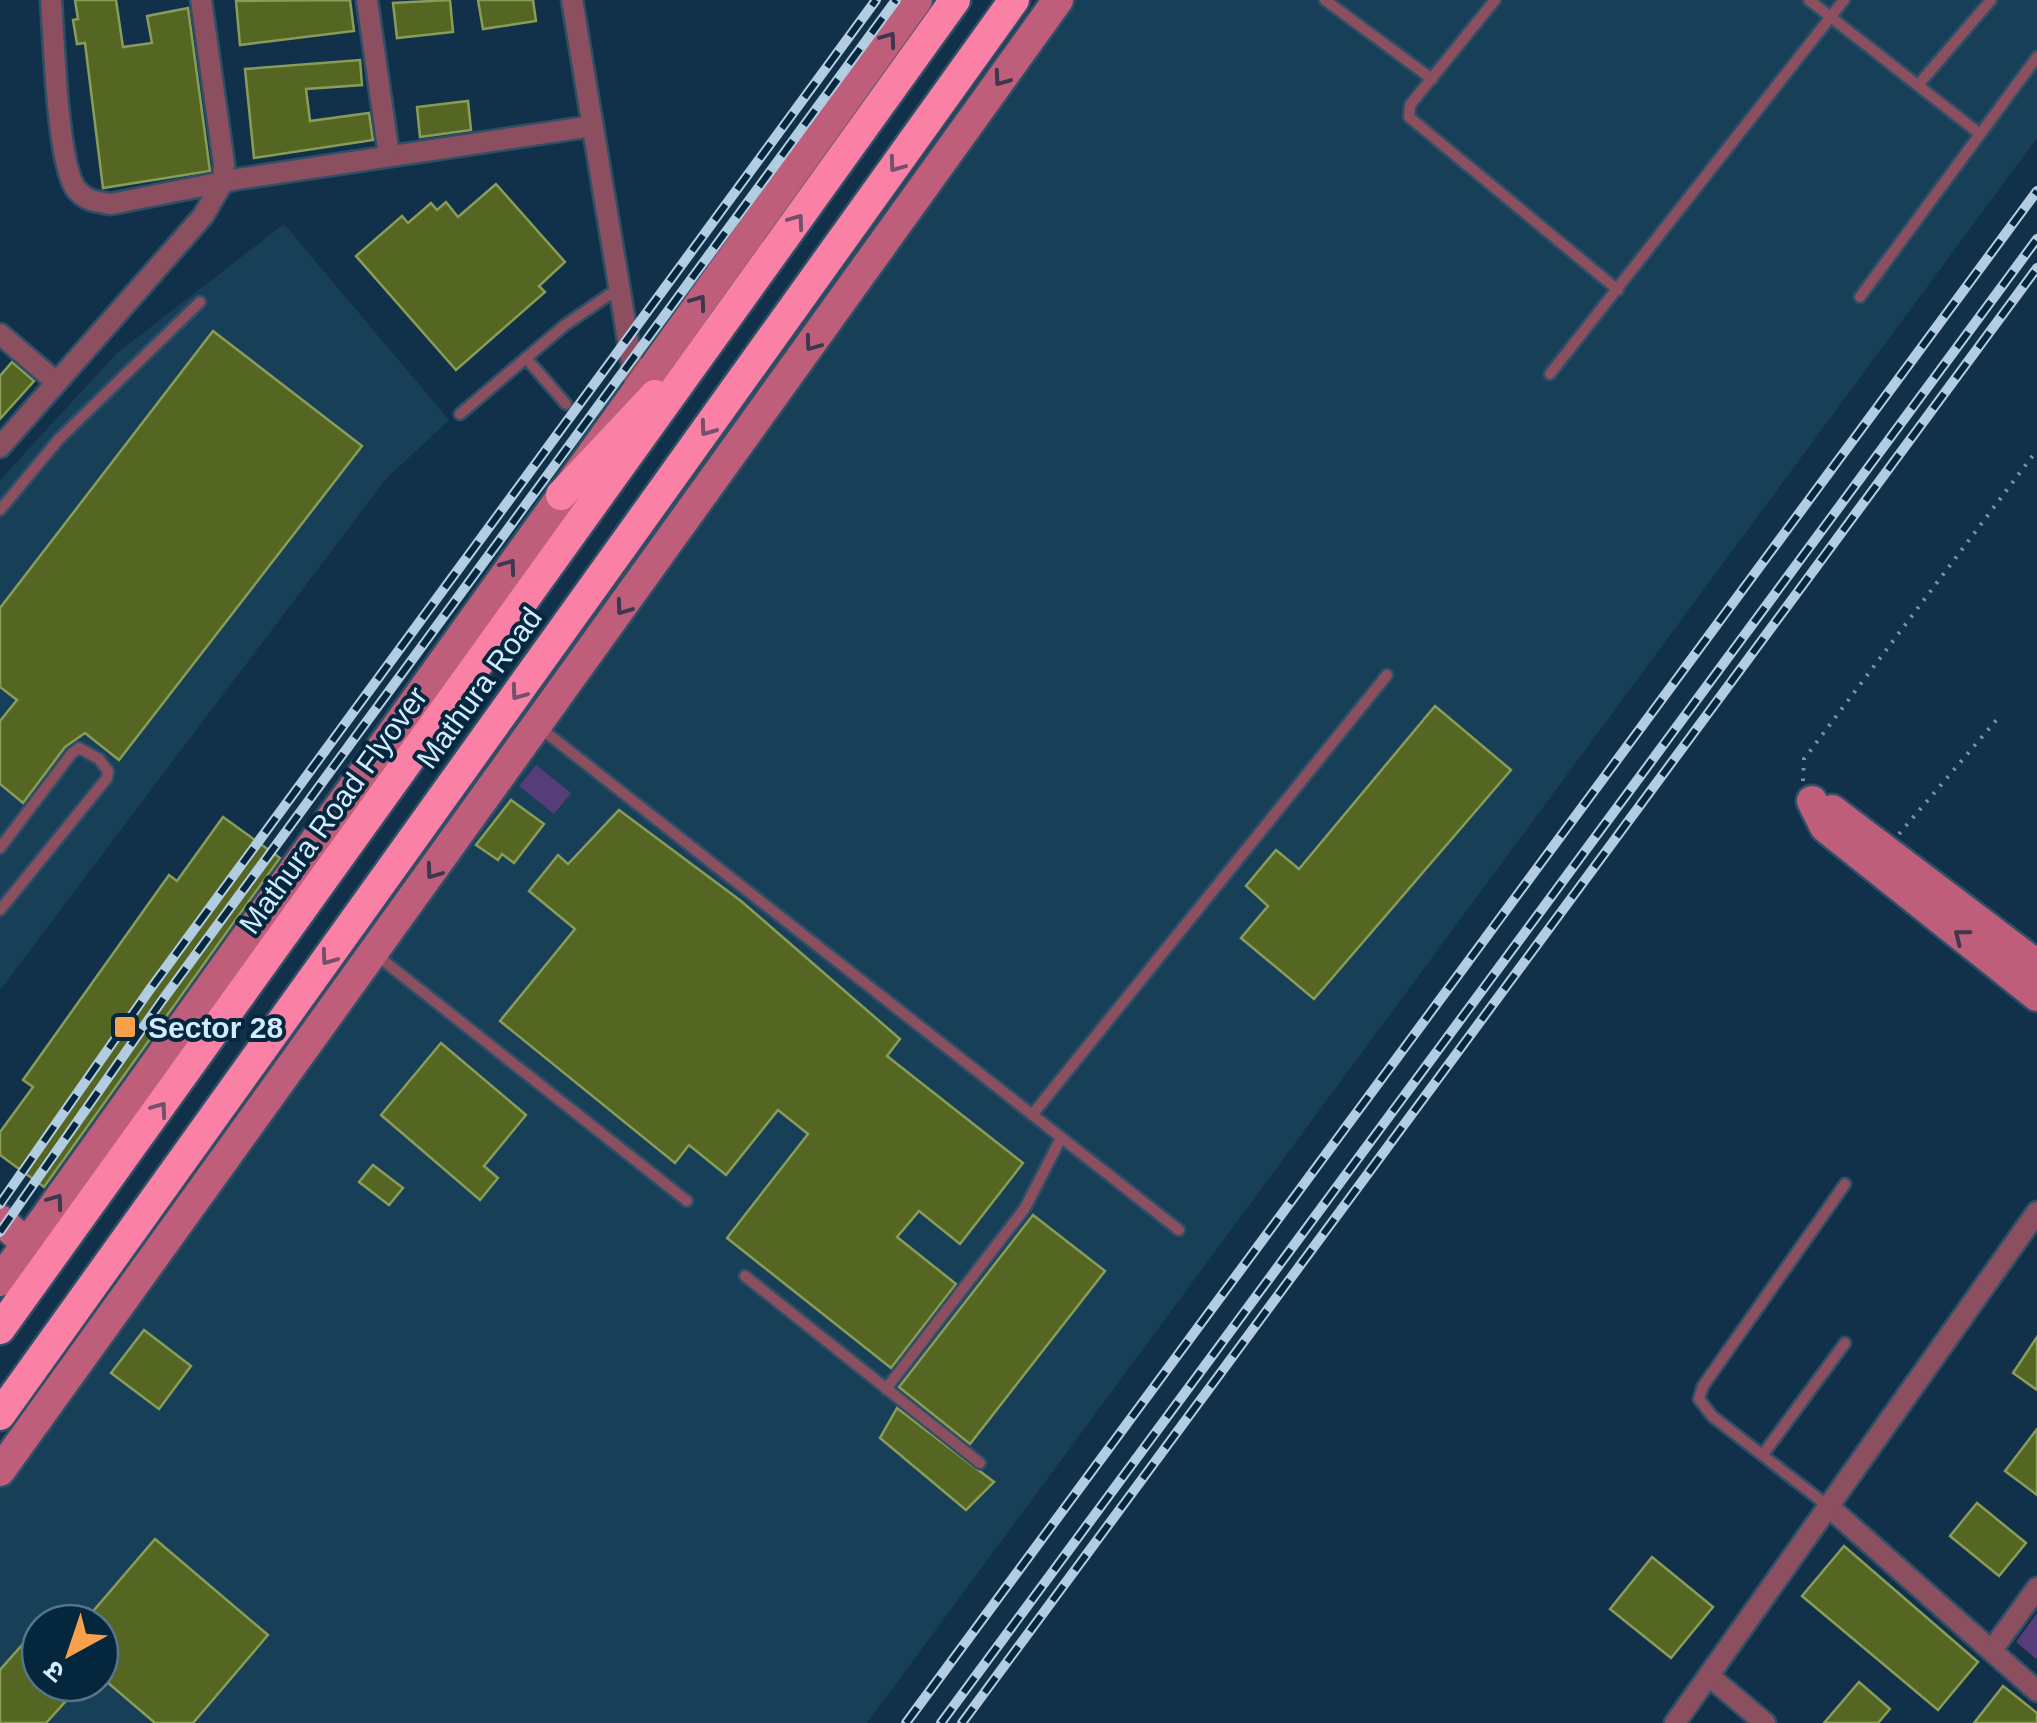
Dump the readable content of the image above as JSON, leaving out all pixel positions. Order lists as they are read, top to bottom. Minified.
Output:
{"streets":{"highway":["Mathura Road","Mathura Road Flyover"]},"one_way":["Mathura Road Flyover"],"places":{"transit":["Sector 28"]},"north":"bottom left"}
